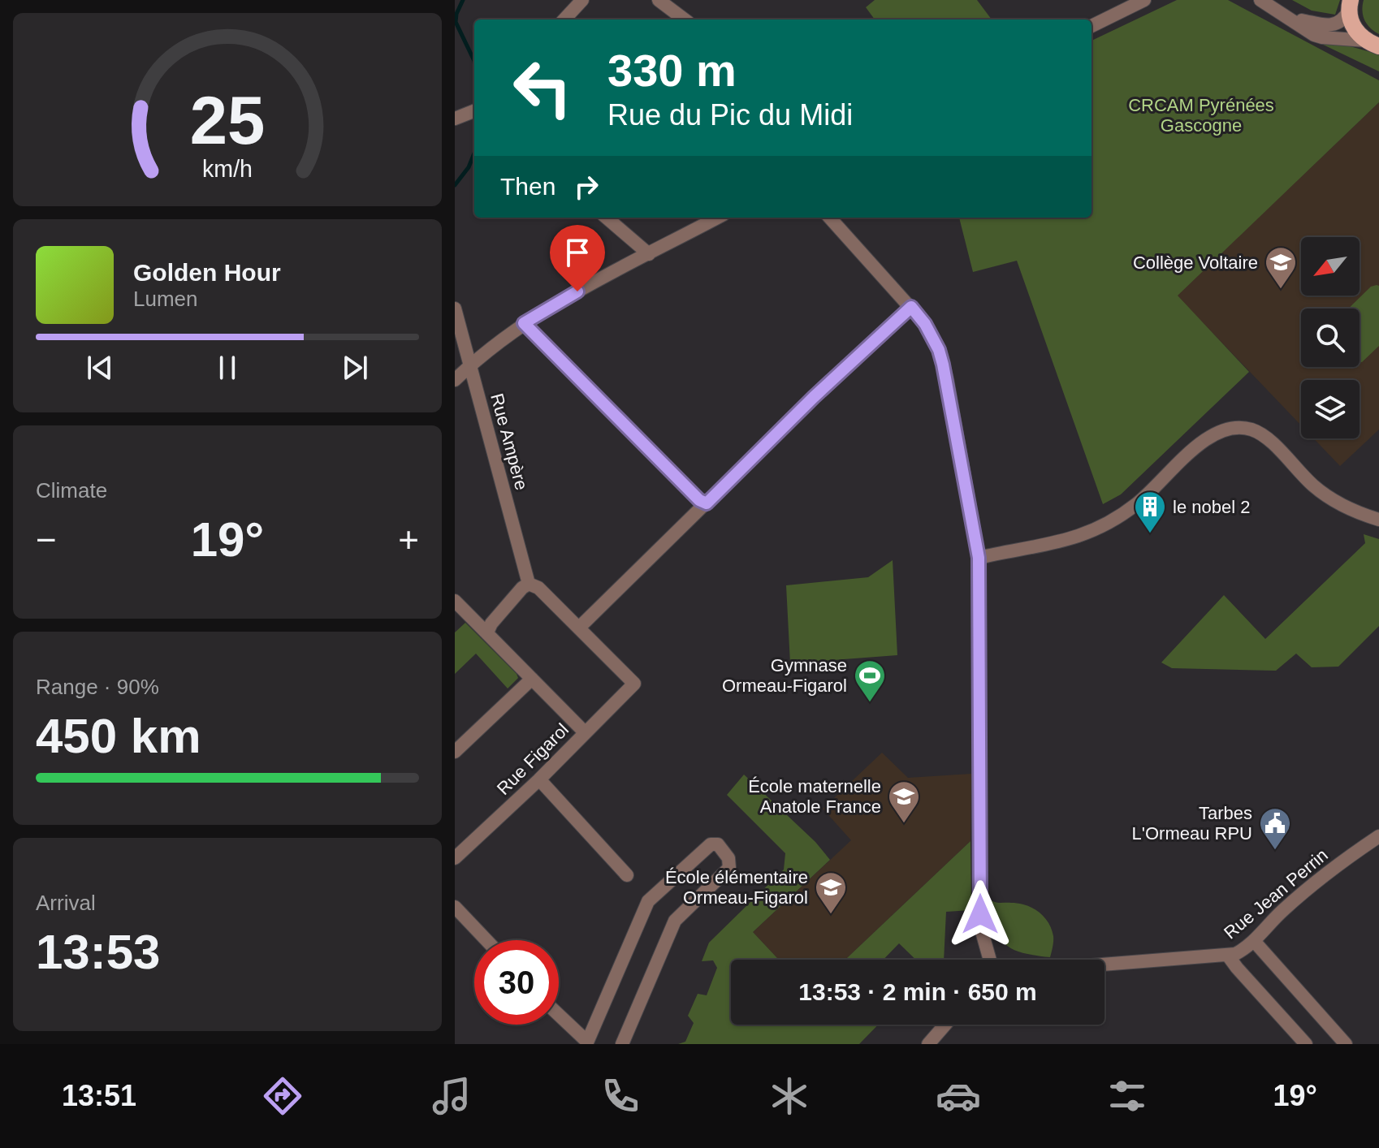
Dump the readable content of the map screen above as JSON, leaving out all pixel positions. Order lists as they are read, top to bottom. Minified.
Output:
{"streets":{"street":["Rue Ampère","Rue Figarol","Rue Jean Perrin"]},"parks":["CRCAM Pyrénées Gascogne"],"places":{"school or university":["Collège Voltaire","École maternelle Anatole France","École élémentaire Ormeau-Figarol"],"building":["le nobel 2"],"sports":["Gymnase Ormeau-Figarol"],"public building":["Tarbes L'Ormeau RPU"]},"north":"bottom left","page":{"turn":["330 m","Rue du Pic du Midi"],"then":"Then","song":["Golden Hour","Lumen"],"tile":["Climate",["Range · 90%","450 km"],["Arrival","13:53"]],"heat":["−","19°","+"],"limit":"30","trip":"13:53 · 2 min · 650 m","tabs":["13:51","19°"],"gauge":["25","km/h"]}}
